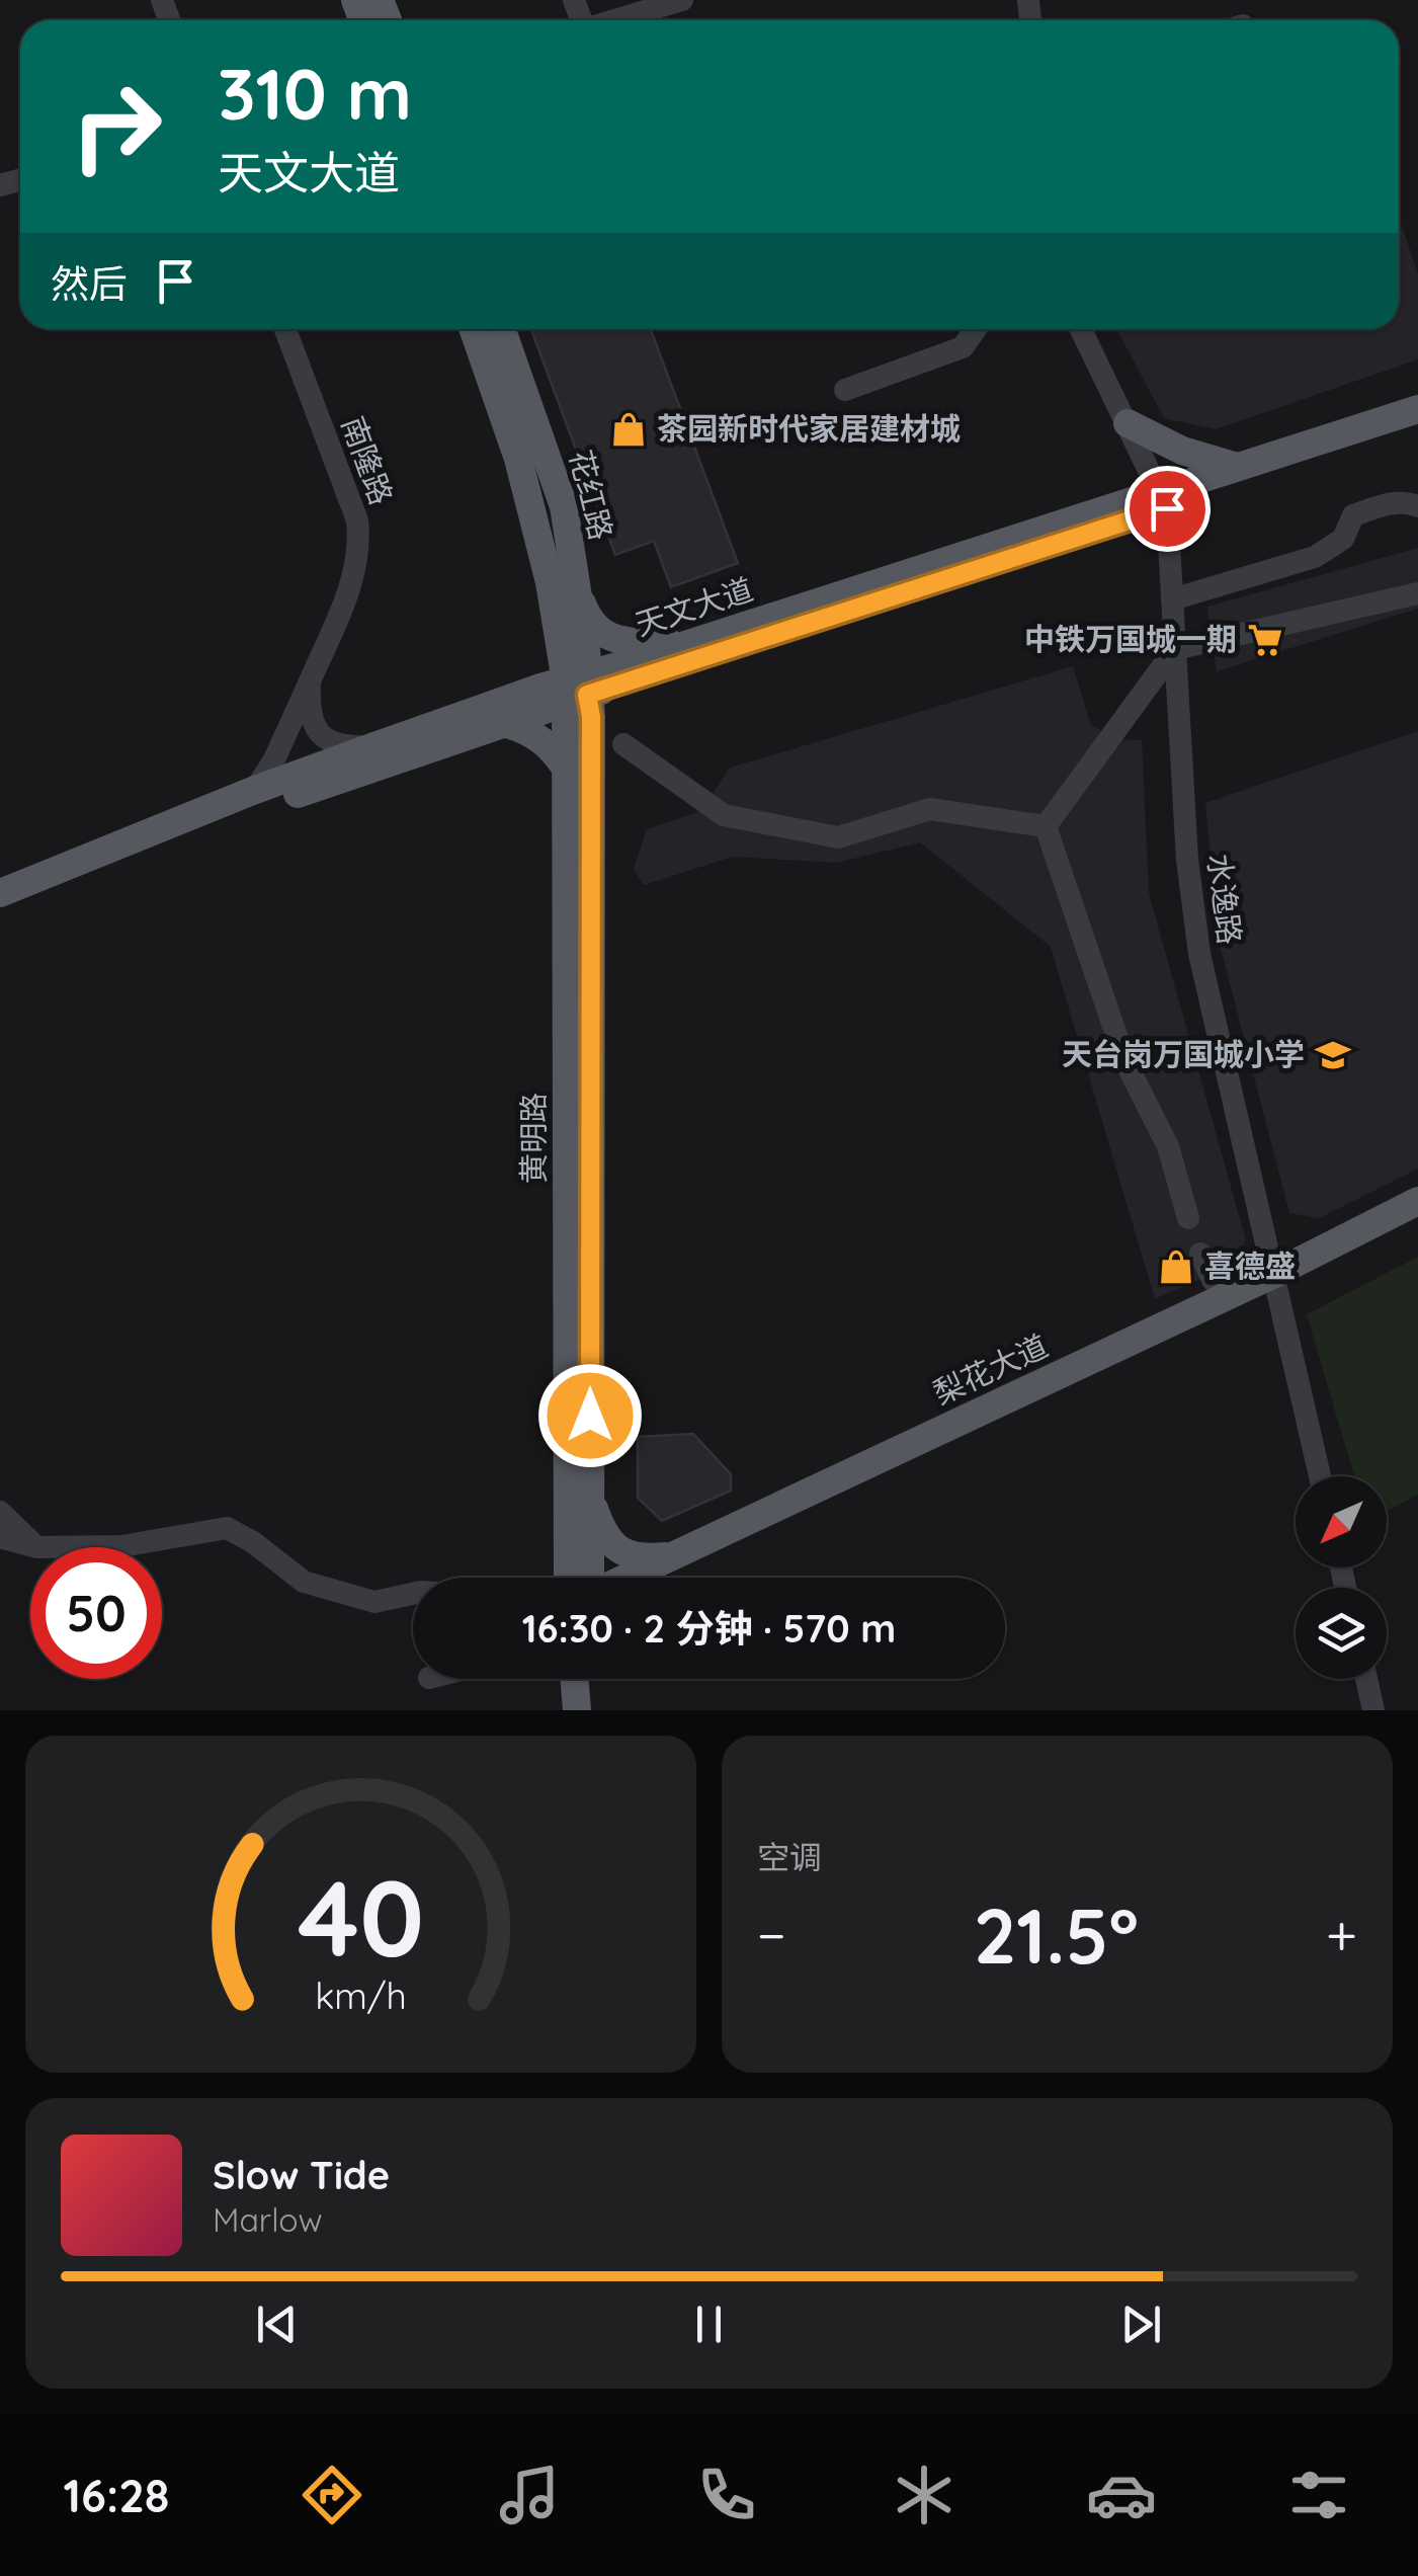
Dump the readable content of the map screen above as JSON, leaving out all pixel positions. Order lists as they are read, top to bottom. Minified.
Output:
{"streets":{"main road":["花红路","天文大道","黄明路","梨花大道"],"street":["南隆路","水逸路"]},"crossings":[["南隆路","天文大道"],["花红路","天文大道"],["花红路","黄明路"],["天文大道","水逸路"],["天文大道","黄明路"],["水逸路","梨花大道"]],"places":{"shop":["茶园新时代家居建材城","喜德盛"],"supermarket":["中铁万国城一期"],"school or university":["天台岗万国城小学"]},"north":"bottom left","page":{"turn":["310 m","天文大道"],"then":"然后","limit":"50","trip":"16:30 · 2 分钟 · 570 m","tile":"空调","heat":["−","21.5°","+"],"song":["Slow Tide","Marlow"],"tabs":"16:28","gauge":["40","km/h"]}}
